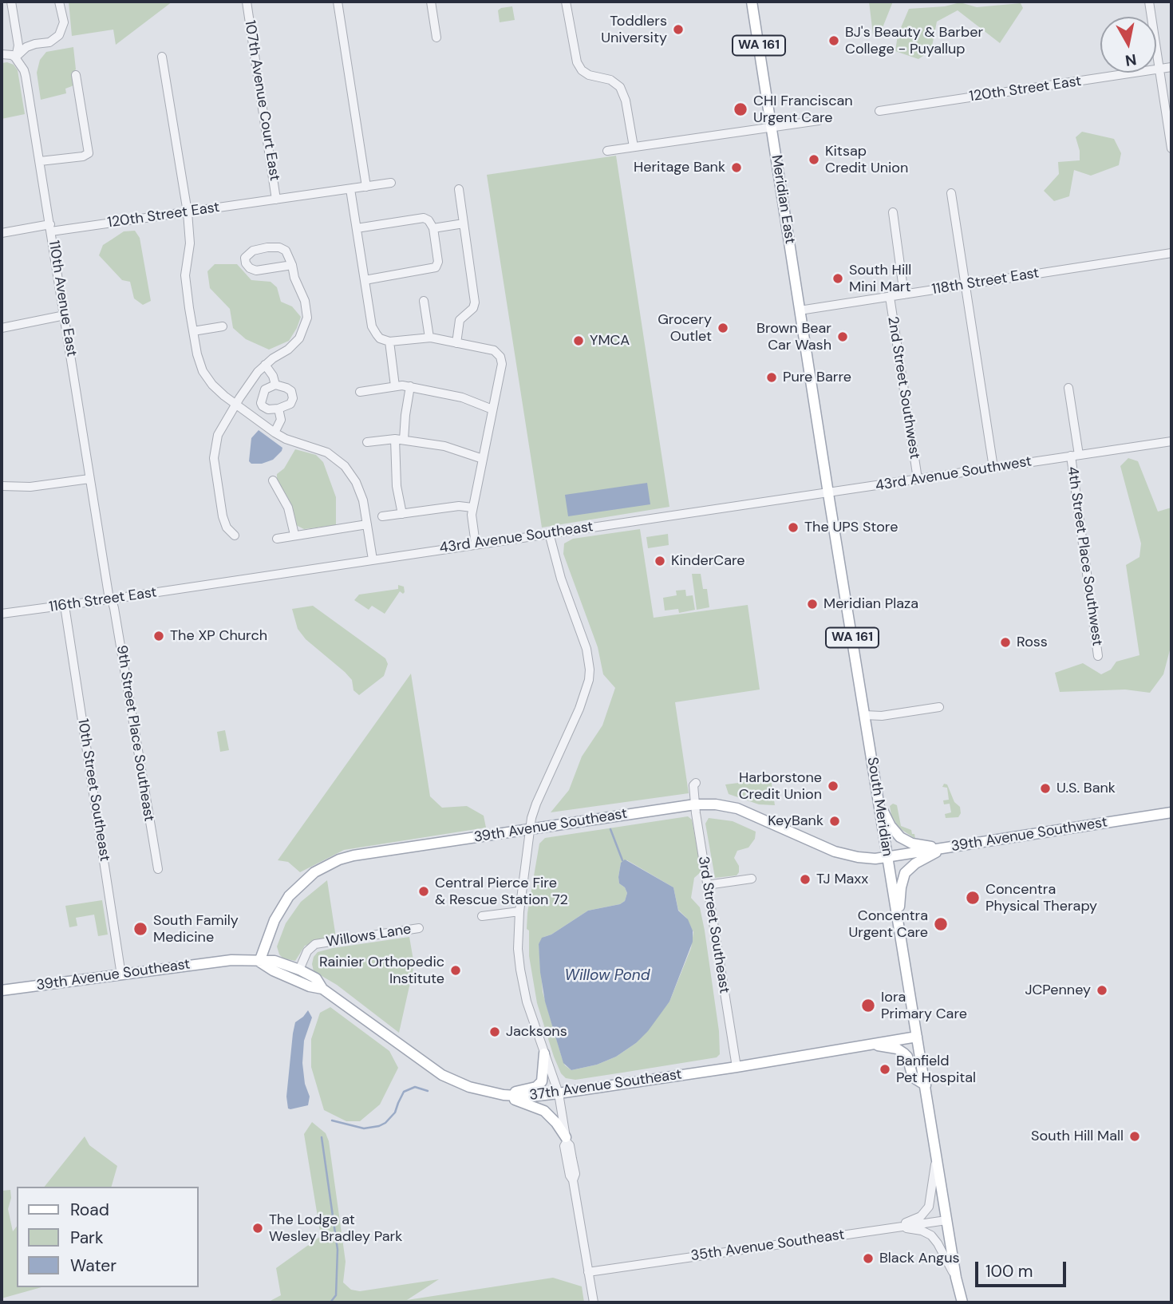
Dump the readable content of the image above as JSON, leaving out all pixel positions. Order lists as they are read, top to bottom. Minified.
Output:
{"streets":{"main road":["WA 161","Meridian East","South Meridian","39th Avenue Southeast","39th Avenue Southwest","37th Avenue Southeast"],"street":["120th Street East","107th Avenue Court East","118th Street East","110th Avenue East","2nd Street Southwest","43rd Avenue Southwest","43rd Avenue Southeast","4th Street Place Southwest","116th Street East","9th Street Place Southeast","10th Street Southeast","3rd Street Southeast","Willows Lane","35th Avenue Southeast"]},"crossings":[["120th Street East","107th Avenue Court East"],["120th Street East","110th Avenue East"],["Meridian East","118th Street East"],["Meridian East","South Meridian"],["118th Street East","2nd Street Southwest"],["118th Street East","South Meridian"],["110th Avenue East","116th Street East"],["110th Avenue East","9th Street Place Southeast"],["2nd Street Southwest","43rd Avenue Southwest"],["43rd Avenue Southwest","43rd Avenue Southeast"],["43rd Avenue Southwest","4th Street Place Southwest"],["43rd Avenue Southwest","South Meridian"],["43rd Avenue Southeast","116th Street East"],["43rd Avenue Southeast","South Meridian"],["116th Street East","9th Street Place Southeast"],["116th Street East","10th Street Southeast"],["10th Street Southeast","39th Avenue Southeast"],["South Meridian","39th Avenue Southeast"],["South Meridian","39th Avenue Southwest"],["South Meridian","37th Avenue Southeast"],["South Meridian","35th Avenue Southeast"],["39th Avenue Southeast","39th Avenue Southwest"],["39th Avenue Southeast","3rd Street Southeast"],["39th Avenue Southeast","Willows Lane"],["39th Avenue Southeast","37th Avenue Southeast"],["3rd Street Southeast","37th Avenue Southeast"],["Willows Lane","37th Avenue Southeast"]],"water":["Willow Pond"],"places":["Toddlers University","BJ's Beauty & Barber College - Puyallup","CHI Franciscan Urgent Care","Kitsap Credit Union","Heritage Bank","South Hill Mini Mart","Grocery Outlet","Brown Bear Car Wash","YMCA","Pure Barre","The UPS Store","KinderCare","Meridian Plaza","The XP Church","Ross","Harborstone Credit Union","U.S. Bank","KeyBank","TJ Maxx","Central Pierce Fire & Rescue Station 72","Concentra Physical Therapy","Concentra Urgent Care","South Family Medicine","Rainier Orthopedic Institute","JCPenney","Iora Primary Care","Jacksons","Banfield Pet Hospital","South Hill Mall","The Lodge at Wesley Bradley Park","Black Angus"],"legend":["Road","Park","Water"],"scale_bar":"100 m","north":"bottom"}
